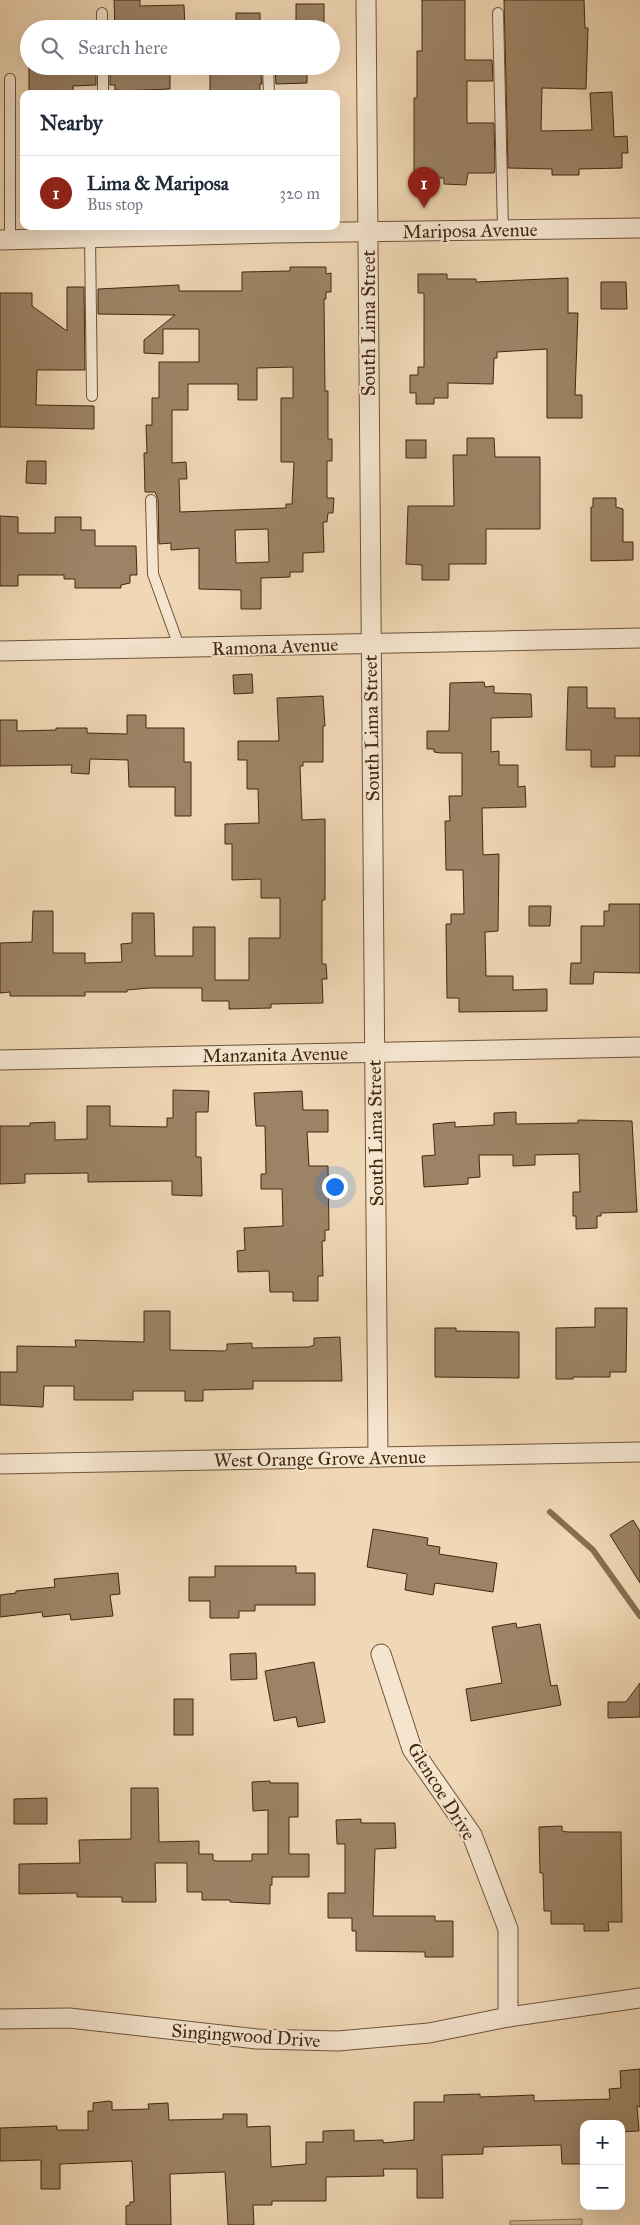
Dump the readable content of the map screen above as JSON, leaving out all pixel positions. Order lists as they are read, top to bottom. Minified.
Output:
{"streets":{"street":["Mariposa Avenue","South Lima Street","Ramona Avenue","Manzanita Avenue","West Orange Grove Avenue","Glencoe Drive","Singingwood Drive"]},"crossings":[["Mariposa Avenue","South Lima Street"],["South Lima Street","Ramona Avenue"],["South Lima Street","Manzanita Avenue"],["South Lima Street","West Orange Grove Avenue"],["Glencoe Drive","Singingwood Drive"]],"page":{"search":"Search here","heading":"Nearby","list":[{"mark":"1","name":"Lima & Mariposa","note":"Bus stop","value":"320 m"}],"pins":"1","map_buttons":["+","−"]}}
